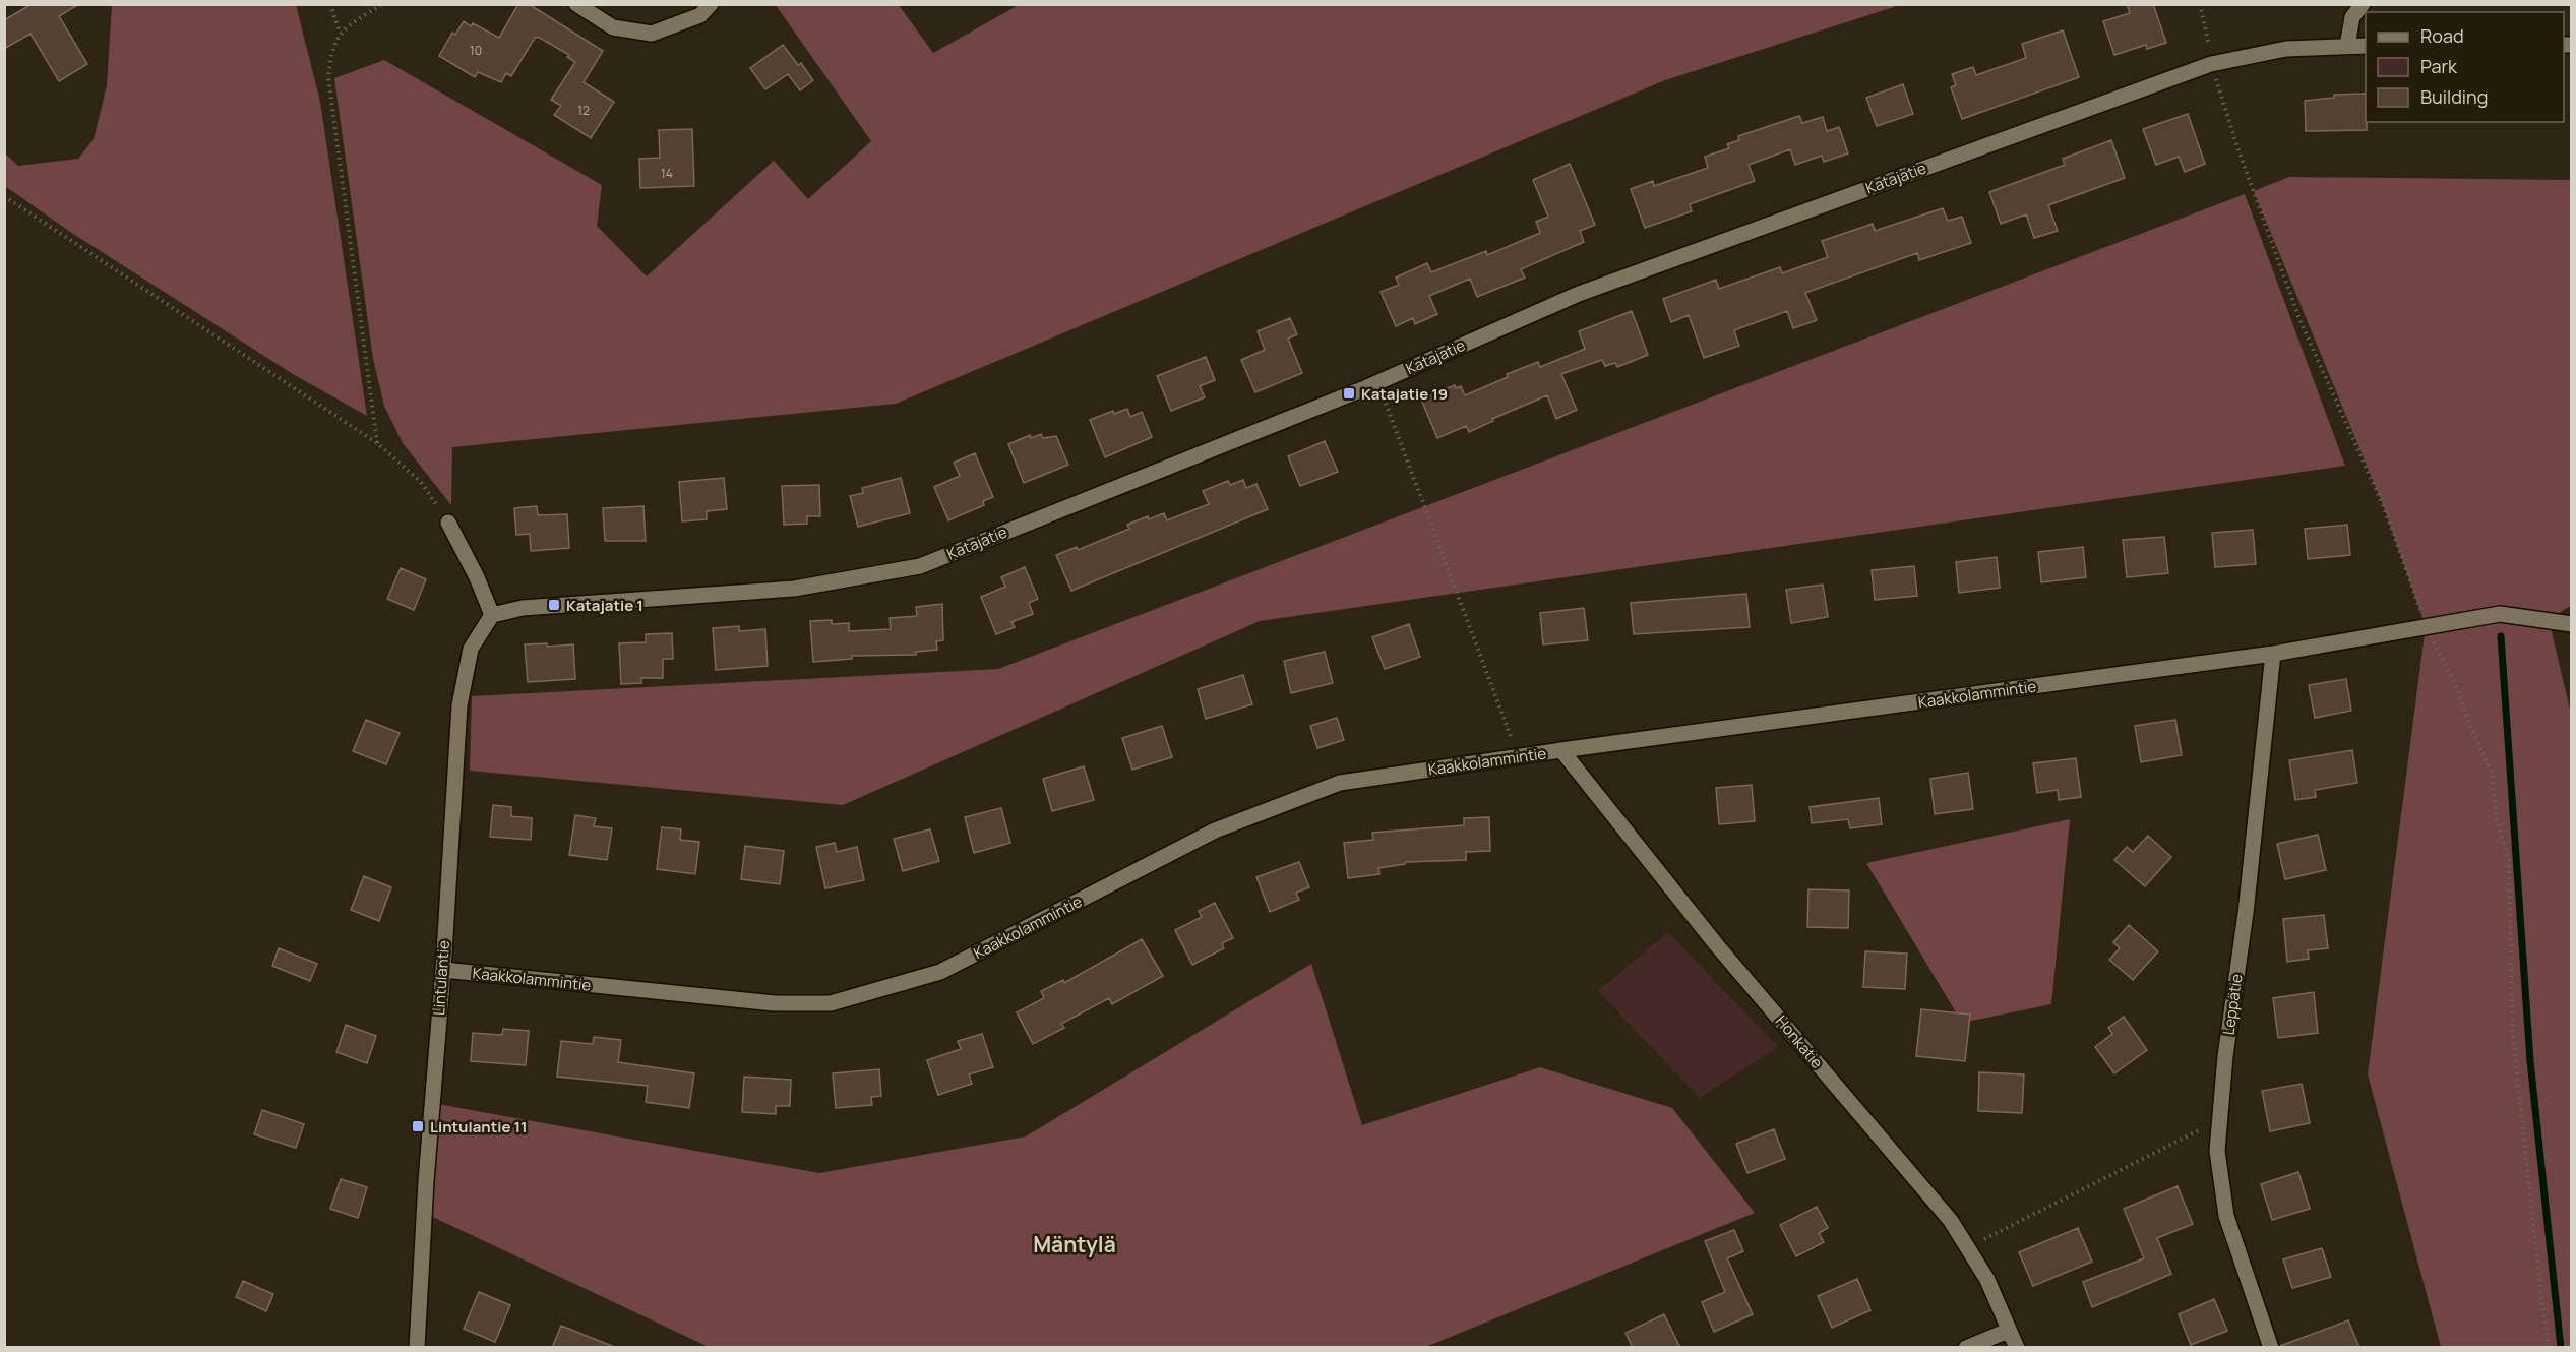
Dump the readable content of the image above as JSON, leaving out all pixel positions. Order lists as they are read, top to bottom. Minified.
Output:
{"streets":{"street":["Katajatie","Kaakkolammintie","Lintulantie","Leppätie","Honkatie"]},"crossings":[["Katajatie","Lintulantie"],["Kaakkolammintie","Lintulantie"],["Kaakkolammintie","Leppätie"],["Kaakkolammintie","Honkatie"]],"districts":["Mäntylä"],"places":{"transit":["Katajatie 19","Katajatie 1","Lintulantie 11"]},"house_numbers":["10","12","14"],"legend":["Road","Park","Building"]}
